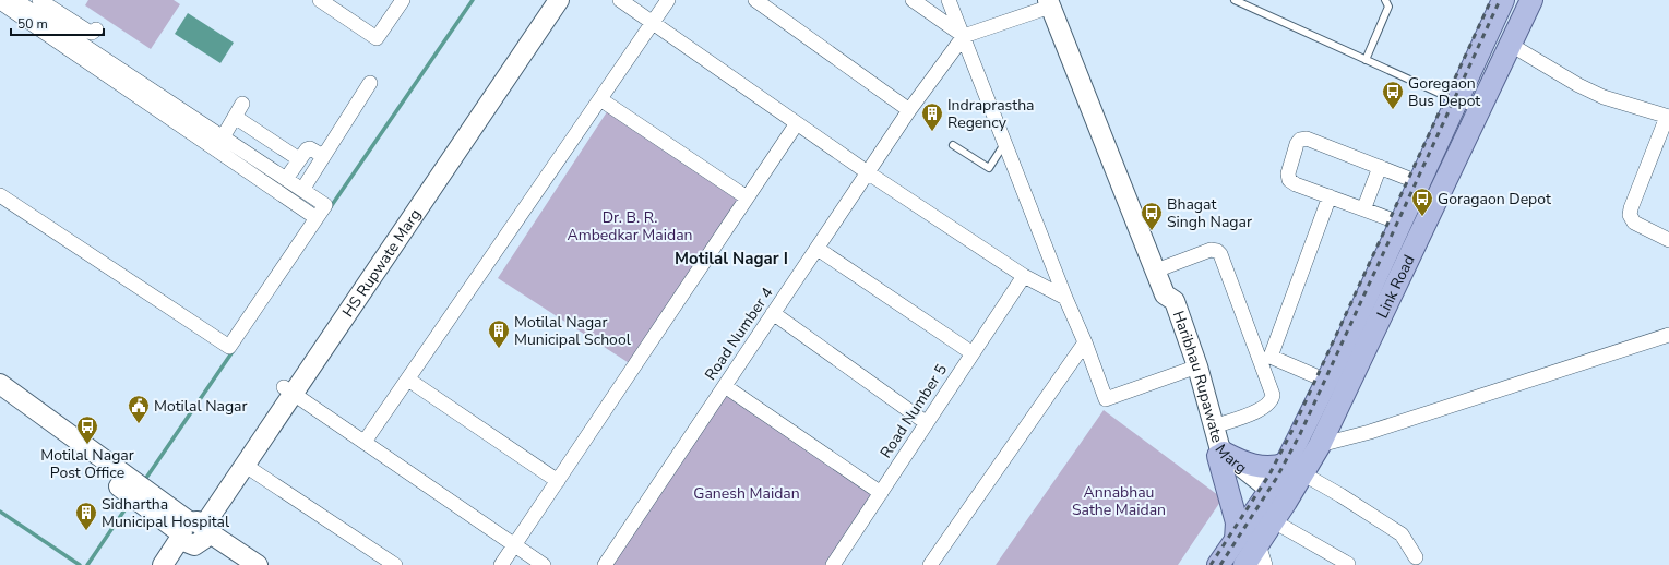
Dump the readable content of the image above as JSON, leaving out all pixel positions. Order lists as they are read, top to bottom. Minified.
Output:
{"streets":{"main road":["Link Road"],"street":["HS Rupwate Marg","Road Number 4","Haribhau Rupawate Marg","Road Number 5"]},"districts":["Motilal Nagar I"],"parks":["Dr. B. R. Ambedkar Maidan","Annabhau Sathe Maidan","Ganesh Maidan"],"places":{"bus stop":["Goregaon Bus Depot","Goragaon Depot","Bhagat Singh Nagar","Motilal Nagar Post Office"],"building":["Indraprastha Regency","Motilal Nagar Municipal School","Sidhartha Municipal Hospital"],"public building":["Motilal Nagar"]},"scale_bar":"50 m"}
